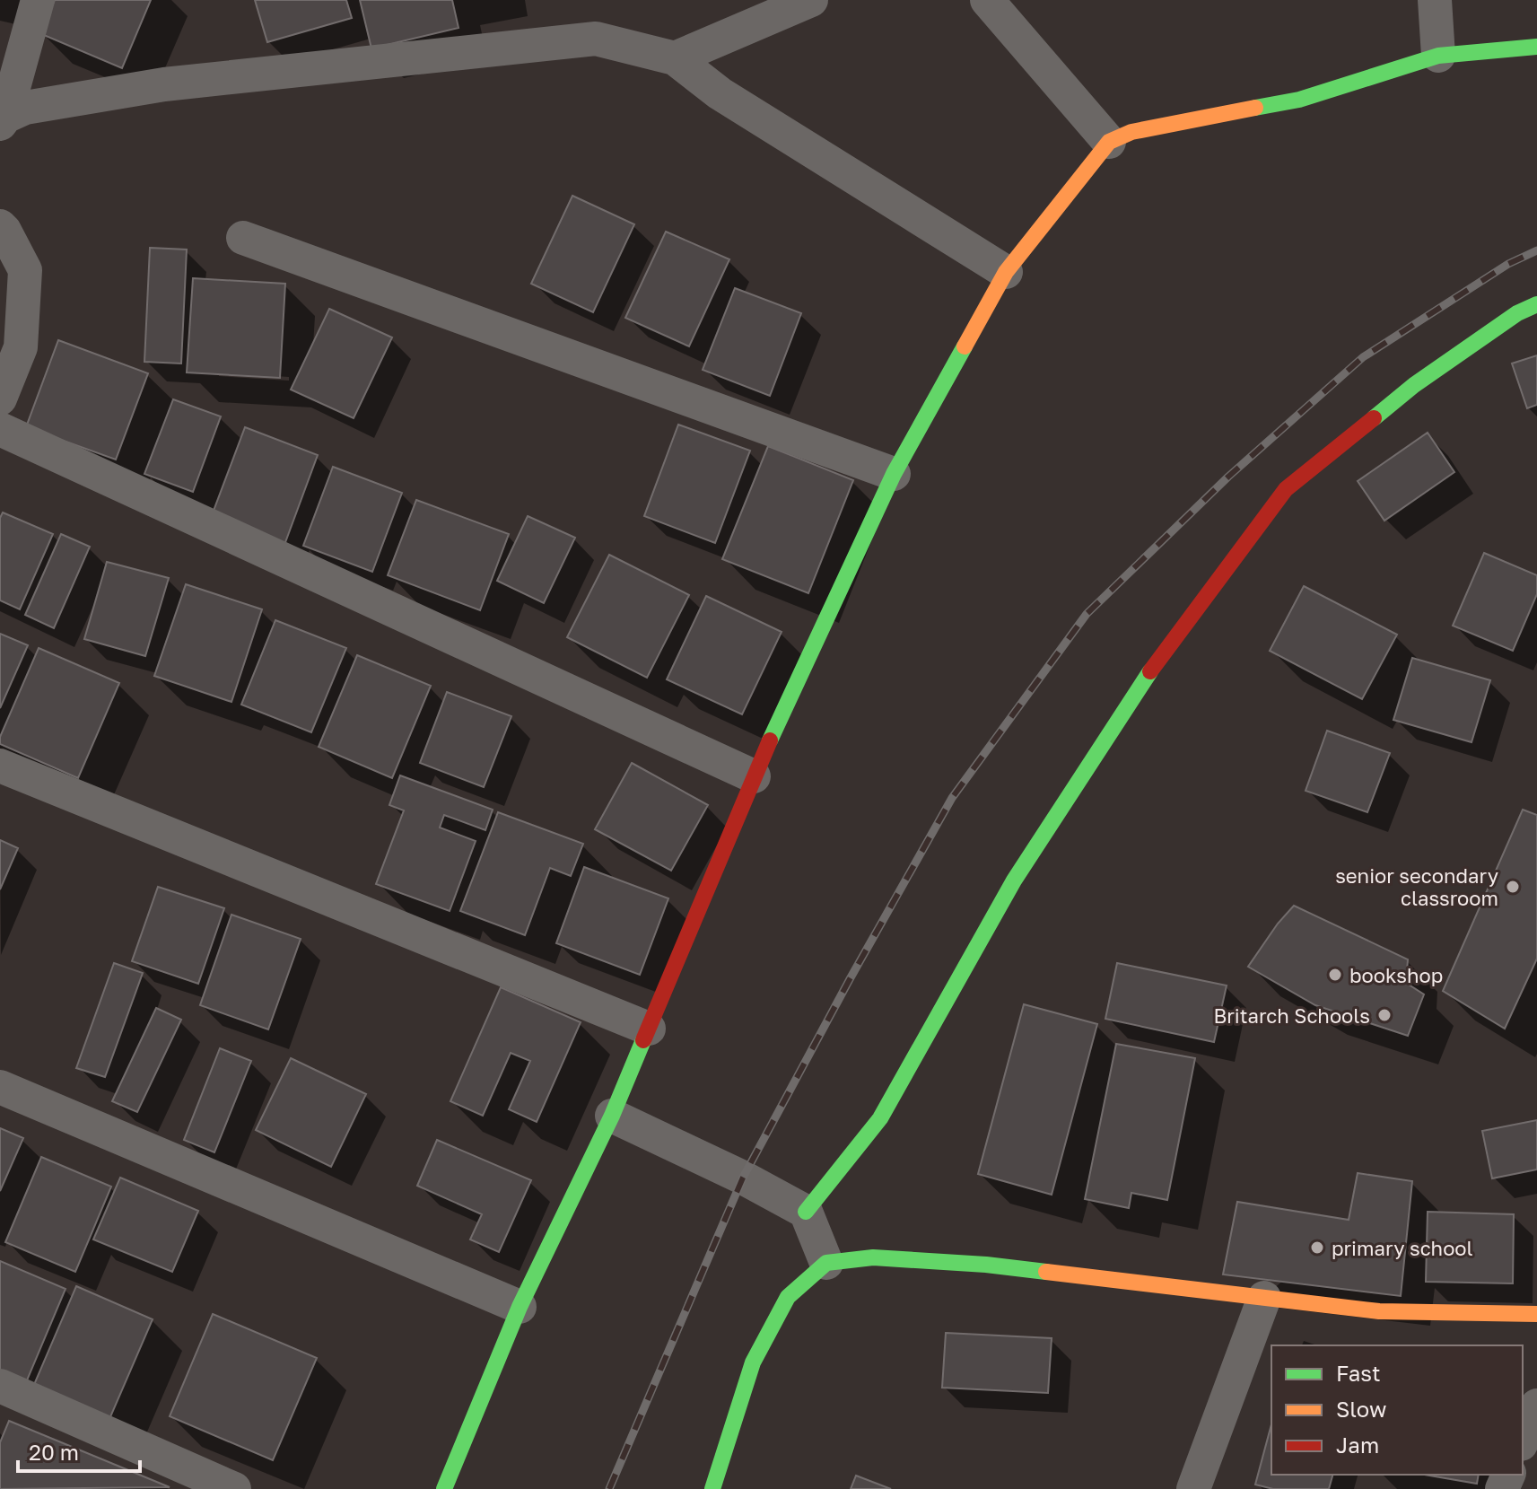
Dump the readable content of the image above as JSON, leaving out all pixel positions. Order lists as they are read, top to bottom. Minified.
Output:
{"places":["senior secondary classroom","bookshop","Britarch Schools","primary school"],"legend":["Fast","Slow","Jam"],"scale_bar":"20 m"}
